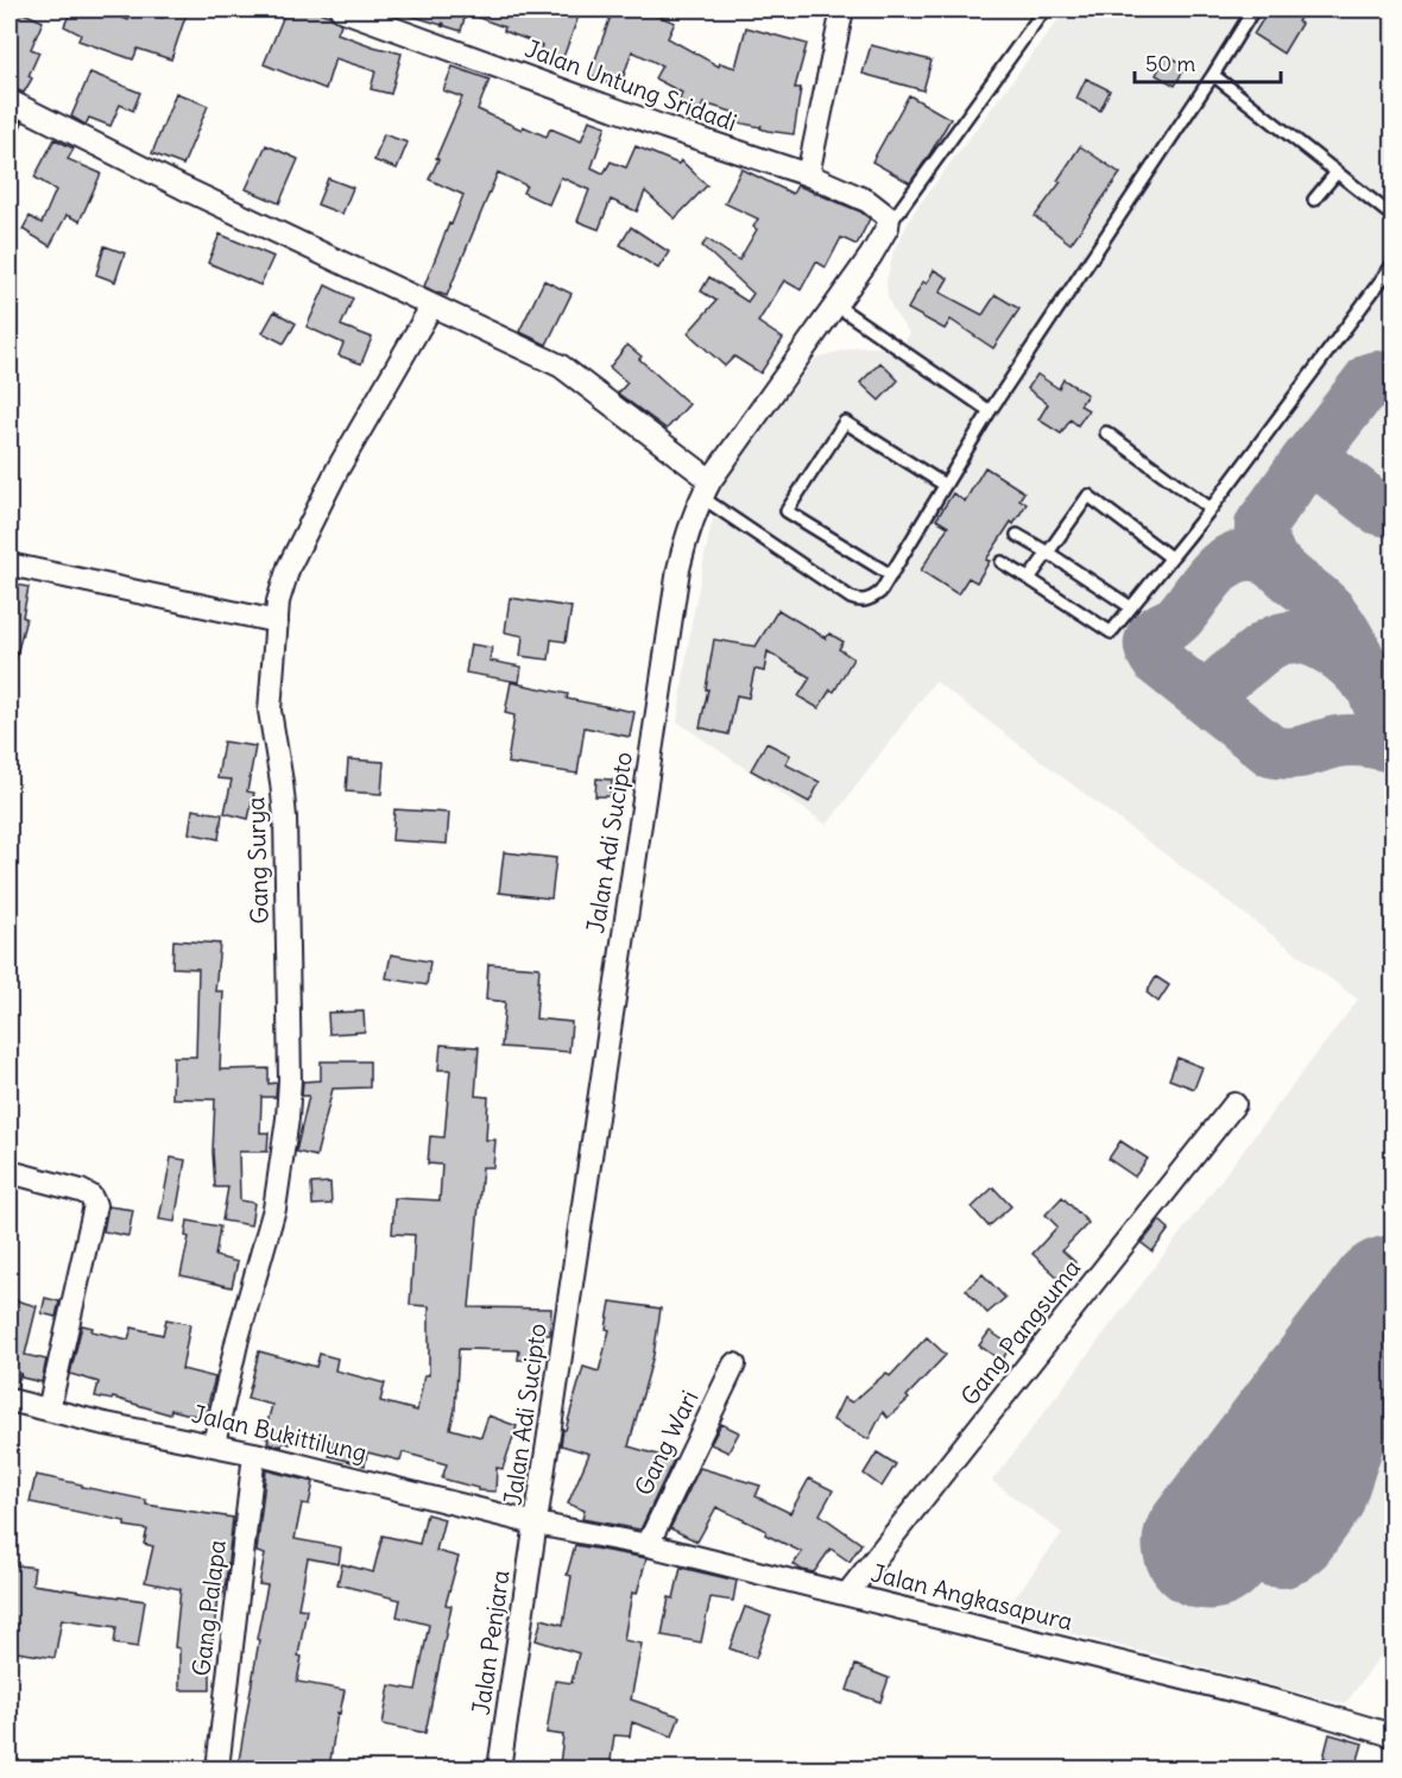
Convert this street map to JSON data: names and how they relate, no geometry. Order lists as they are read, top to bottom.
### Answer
{
  "streets": {
    "street": [
      "Jalan Untung Sridadi",
      "Jalan Adi Sucipto",
      "Gang Surya",
      "Gang Pangsuma",
      "Jalan Bukittilung",
      "Gang Wari",
      "Jalan Angkasapura",
      "Gang Palapa",
      "Jalan Penjara"
    ]
  },
  "crossings": [
    ["Jalan Untung Sridadi", "Jalan Adi Sucipto"],
    ["Jalan Adi Sucipto", "Jalan Bukittilung"],
    ["Jalan Adi Sucipto", "Jalan Angkasapura"],
    ["Jalan Adi Sucipto", "Jalan Penjara"],
    ["Gang Surya", "Jalan Bukittilung"],
    ["Gang Pangsuma", "Jalan Angkasapura"],
    ["Jalan Bukittilung", "Jalan Angkasapura"],
    ["Jalan Bukittilung", "Gang Palapa"],
    ["Jalan Bukittilung", "Jalan Penjara"],
    ["Gang Wari", "Jalan Angkasapura"],
    ["Jalan Angkasapura", "Jalan Penjara"]
  ],
  "scale_bar": "50 m"
}
